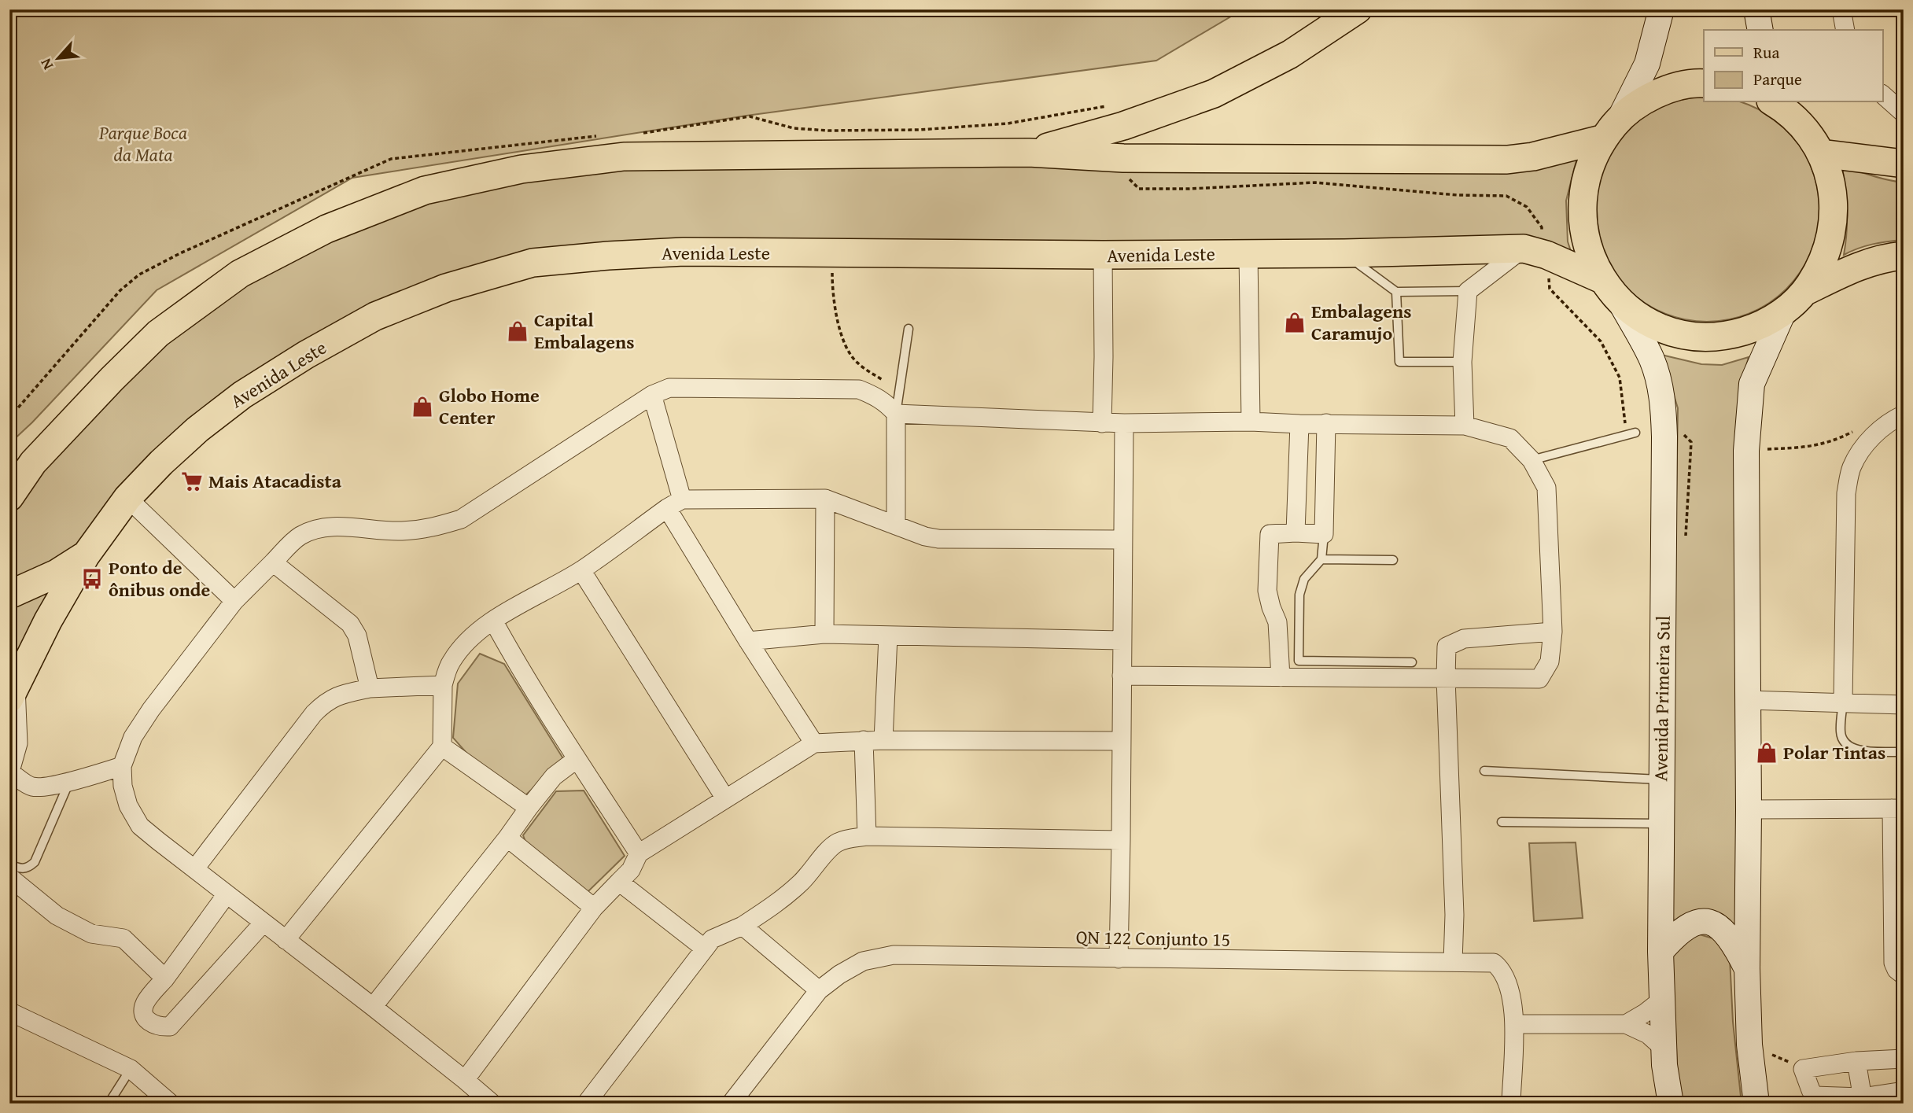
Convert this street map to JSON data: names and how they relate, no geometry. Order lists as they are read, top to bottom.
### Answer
{
  "streets": {
    "main road": ["Avenida Leste", "Avenida Primeira Sul"],
    "street": ["QN 122 Conjunto 15"]
  },
  "parks": ["Parque Boca da Mata"],
  "places": {
    "shop": [
      "Embalagens Caramujo",
      "Capital Embalagens",
      "Globo Home Center",
      "Polar Tintas"
    ],
    "supermarket": ["Mais Atacadista"],
    "bus stop": ["Ponto de ônibus onde"]
  },
  "legend": ["Rua", "Parque"],
  "north": "bottom left"
}
